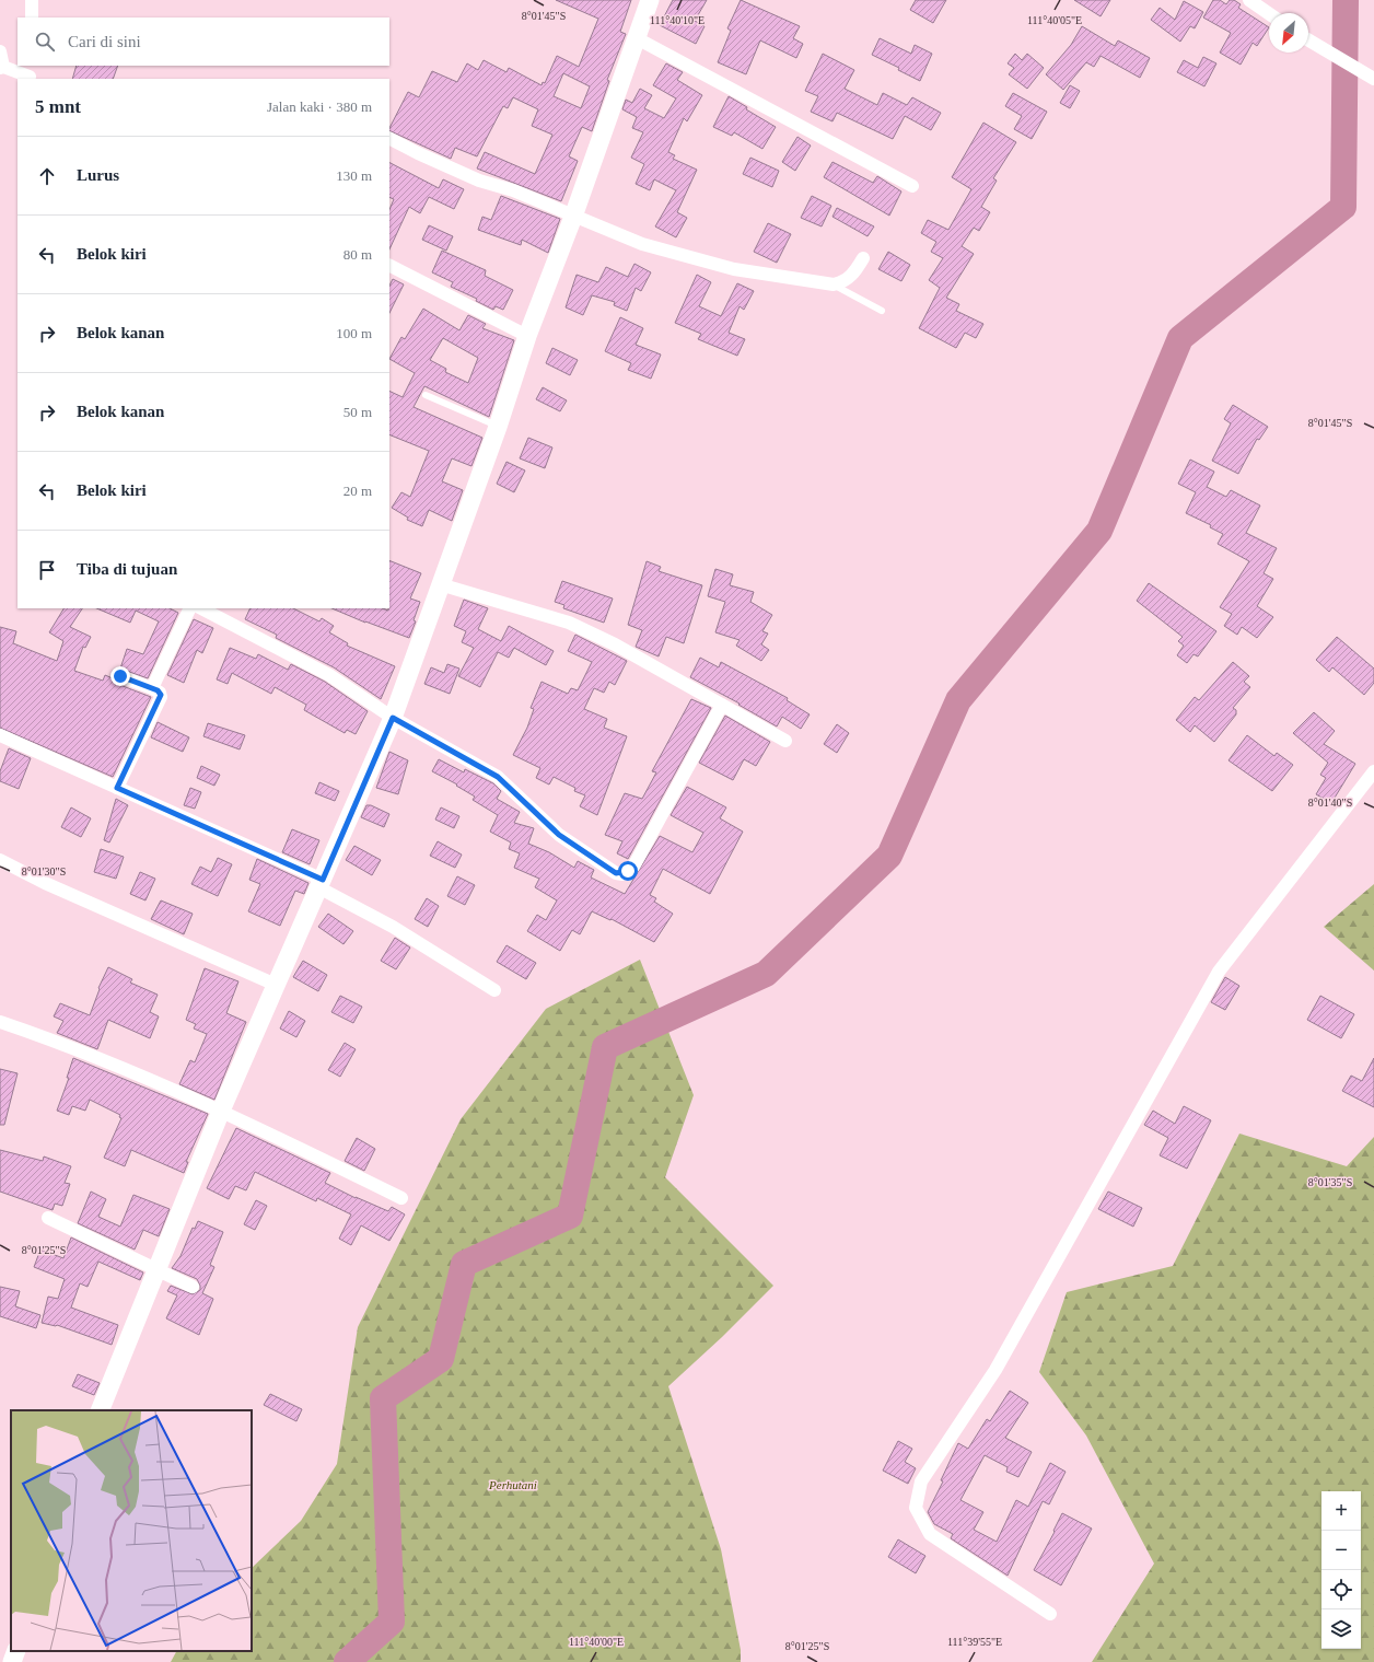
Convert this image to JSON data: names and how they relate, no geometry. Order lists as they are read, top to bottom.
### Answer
{
  "parks": ["Perhutani"],
  "north": "bottom left",
  "page": {
    "search": "Cari di sini",
    "heading": ["5 mnt", "Jalan kaki · 380 m"],
    "list": [
      ["Lurus", "130 m"],
      ["Belok kiri", "80 m"],
      ["Belok kanan", "100 m"],
      ["Belok kanan", "50 m"],
      ["Belok kiri", "20 m"],
      "Tiba di tujuan"
    ],
    "map_buttons": ["+", "−"]
  },
  "coordinates": [
    "8°01'45\"S",
    "111°40'10\"E",
    "111°40'05\"E",
    "8°01'40\"S",
    "8°01'30\"S",
    "8°01'35\"S",
    "8°01'25\"S",
    "111°40'00\"E",
    "111°39'55\"E"
  ]
}
